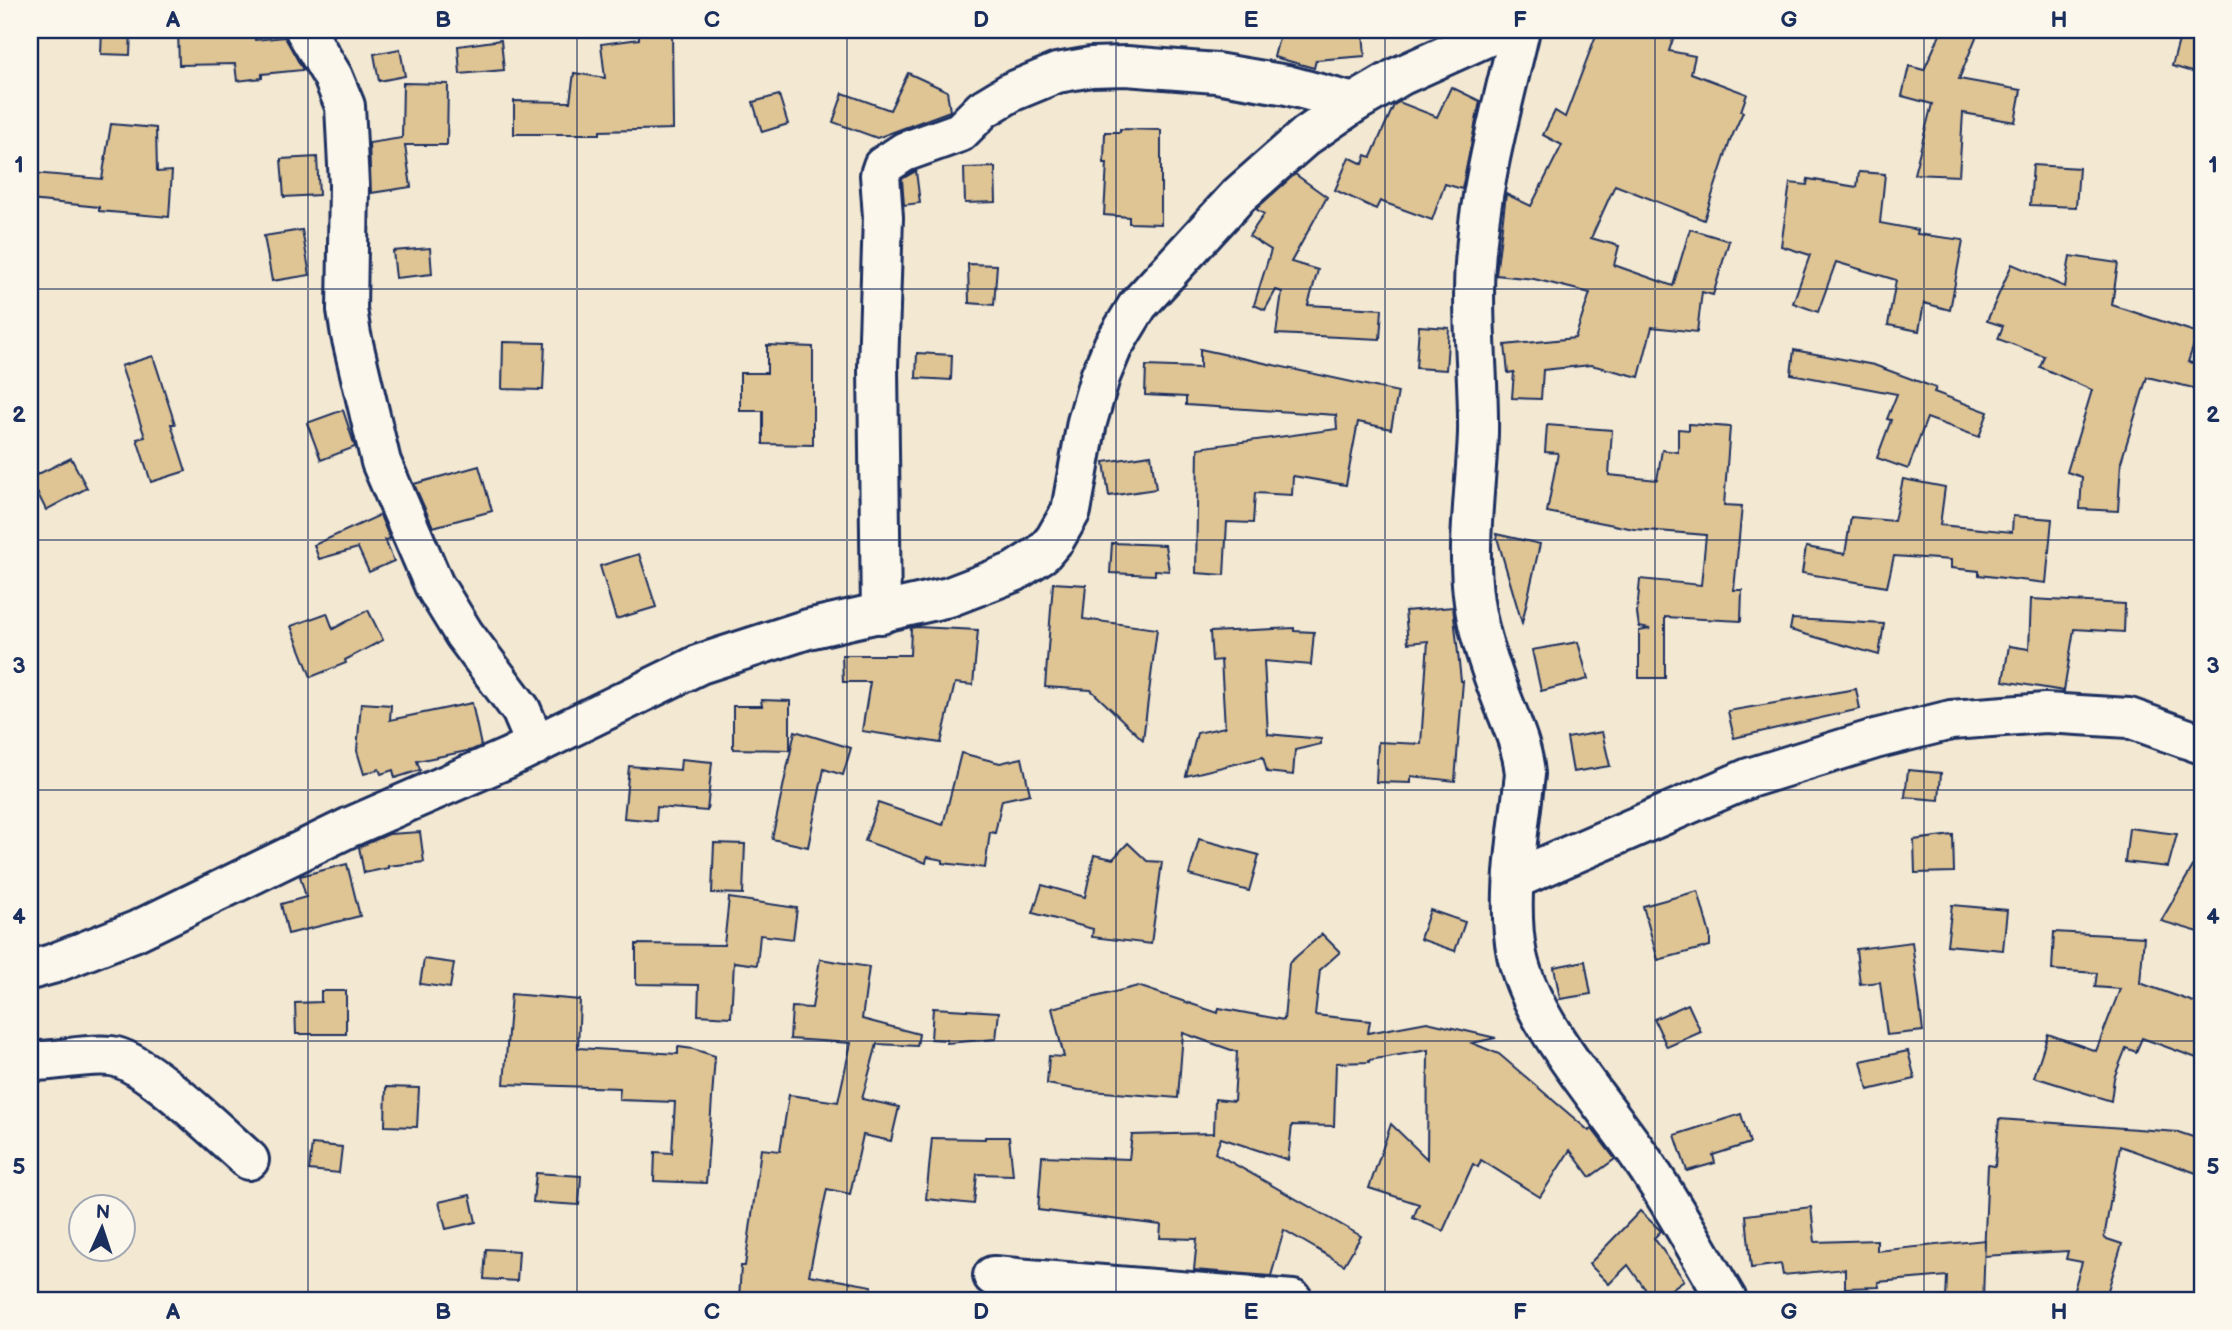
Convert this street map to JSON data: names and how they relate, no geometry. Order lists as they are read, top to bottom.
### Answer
{
  "north": "top",
  "grid": {
    "columns": [
      "A",
      "B",
      "C",
      "D",
      "E",
      "F",
      "G",
      "H"
    ],
    "rows": [
      "1",
      "2",
      "3",
      "4",
      "5"
    ]
  }
}
